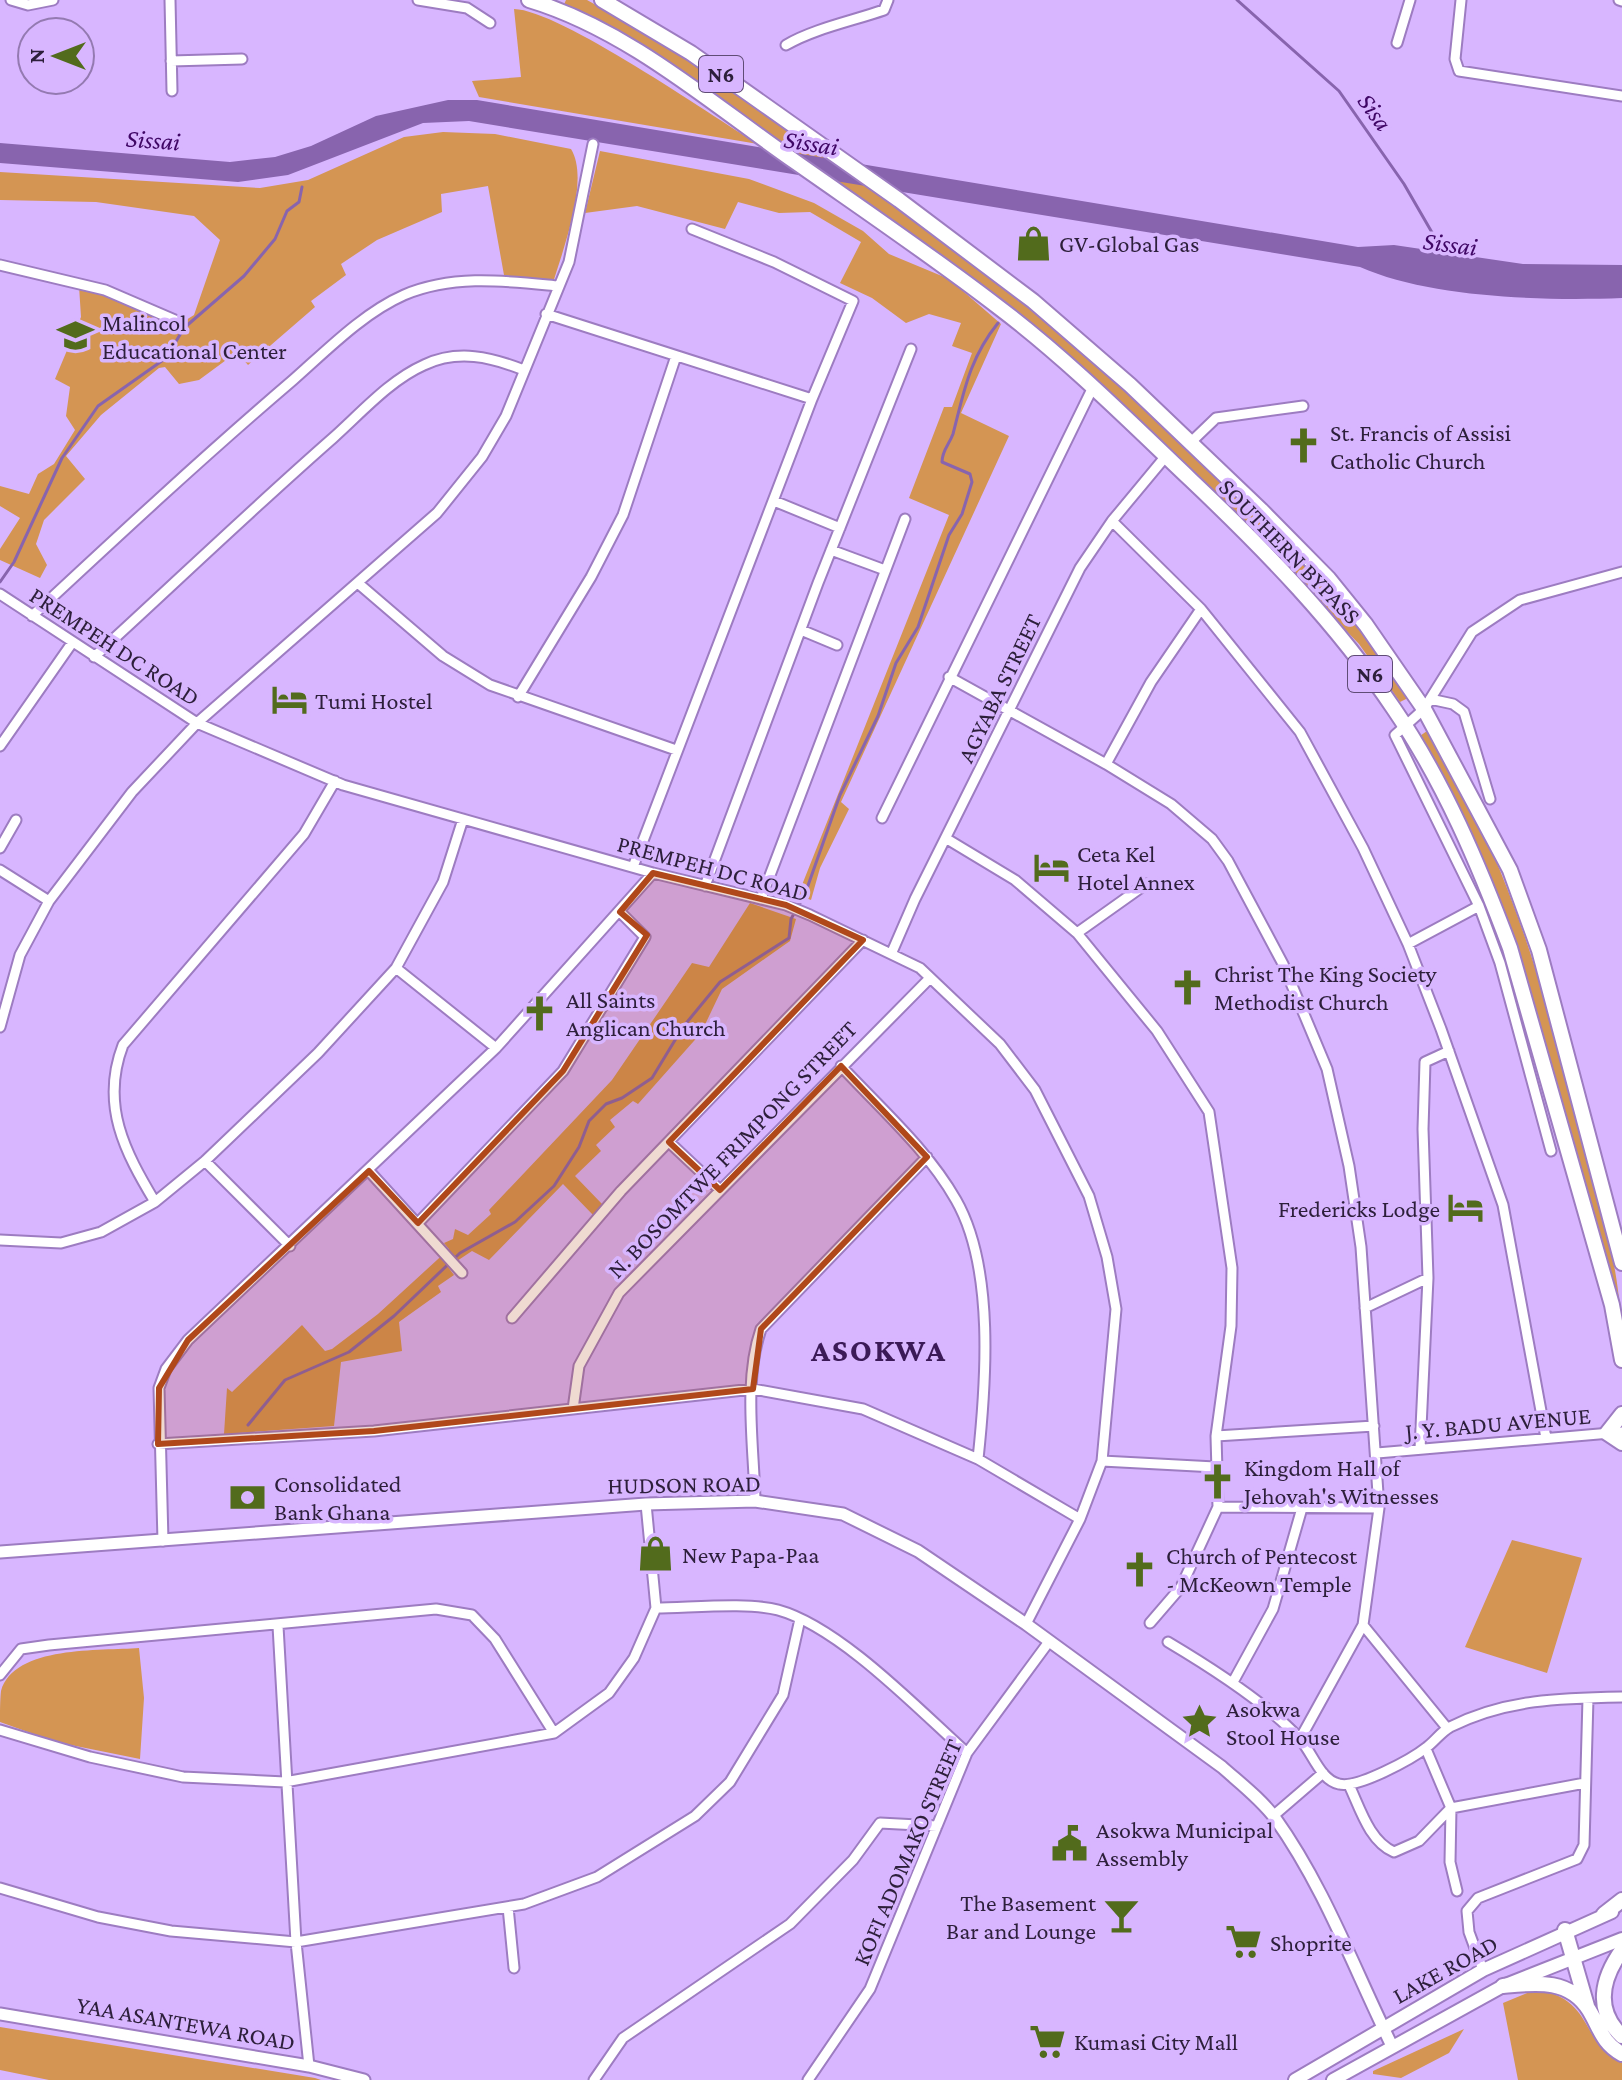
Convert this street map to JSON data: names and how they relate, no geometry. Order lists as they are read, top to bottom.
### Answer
{
  "streets": {
    "highway": ["N6", "SOUTHERN BYPASS"],
    "main road": ["LAKE ROAD"],
    "street": [
      "PREMPEH DC ROAD",
      "AGYABA STREET",
      "N. BOSOMTWE FRIMPONG STREET",
      "J. Y. BADU AVENUE",
      "HUDSON ROAD",
      "KOFI ADOMAKO STREET",
      "YAA ASANTEWA ROAD"
    ]
  },
  "crossings": [
    ["SOUTHERN BYPASS", "AGYABA STREET"],
    ["PREMPEH DC ROAD", "AGYABA STREET"],
    ["PREMPEH DC ROAD", "N. BOSOMTWE FRIMPONG STREET"],
    ["PREMPEH DC ROAD", "HUDSON ROAD"],
    ["HUDSON ROAD", "KOFI ADOMAKO STREET"],
    ["HUDSON ROAD", "LAKE ROAD"]
  ],
  "districts": ["ASOKWA"],
  "water": ["Sisa", "Sissai"],
  "places": {
    "shop": ["GV-Global Gas", "New Papa-Paa"],
    "school or university": ["Malincol Educational Center"],
    "church": [
      "St. Francis of Assisi Catholic Church",
      "Christ The King Society Methodist Church",
      "All Saints Anglican Church",
      "Kingdom Hall of Jehovah's Witnesses",
      "Church of Pentecost - McKeown Temple"
    ],
    "hotel": ["Tumi Hostel", "Ceta Kel Hotel Annex", "Fredericks Lodge"],
    "bank": ["Consolidated Bank Ghana"],
    "place": ["Asokwa Stool House"],
    "public building": ["Asokwa Municipal Assembly"],
    "bar": ["The Basement Bar and Lounge"],
    "supermarket": ["Shoprite", "Kumasi City Mall"]
  },
  "north": "left"
}
